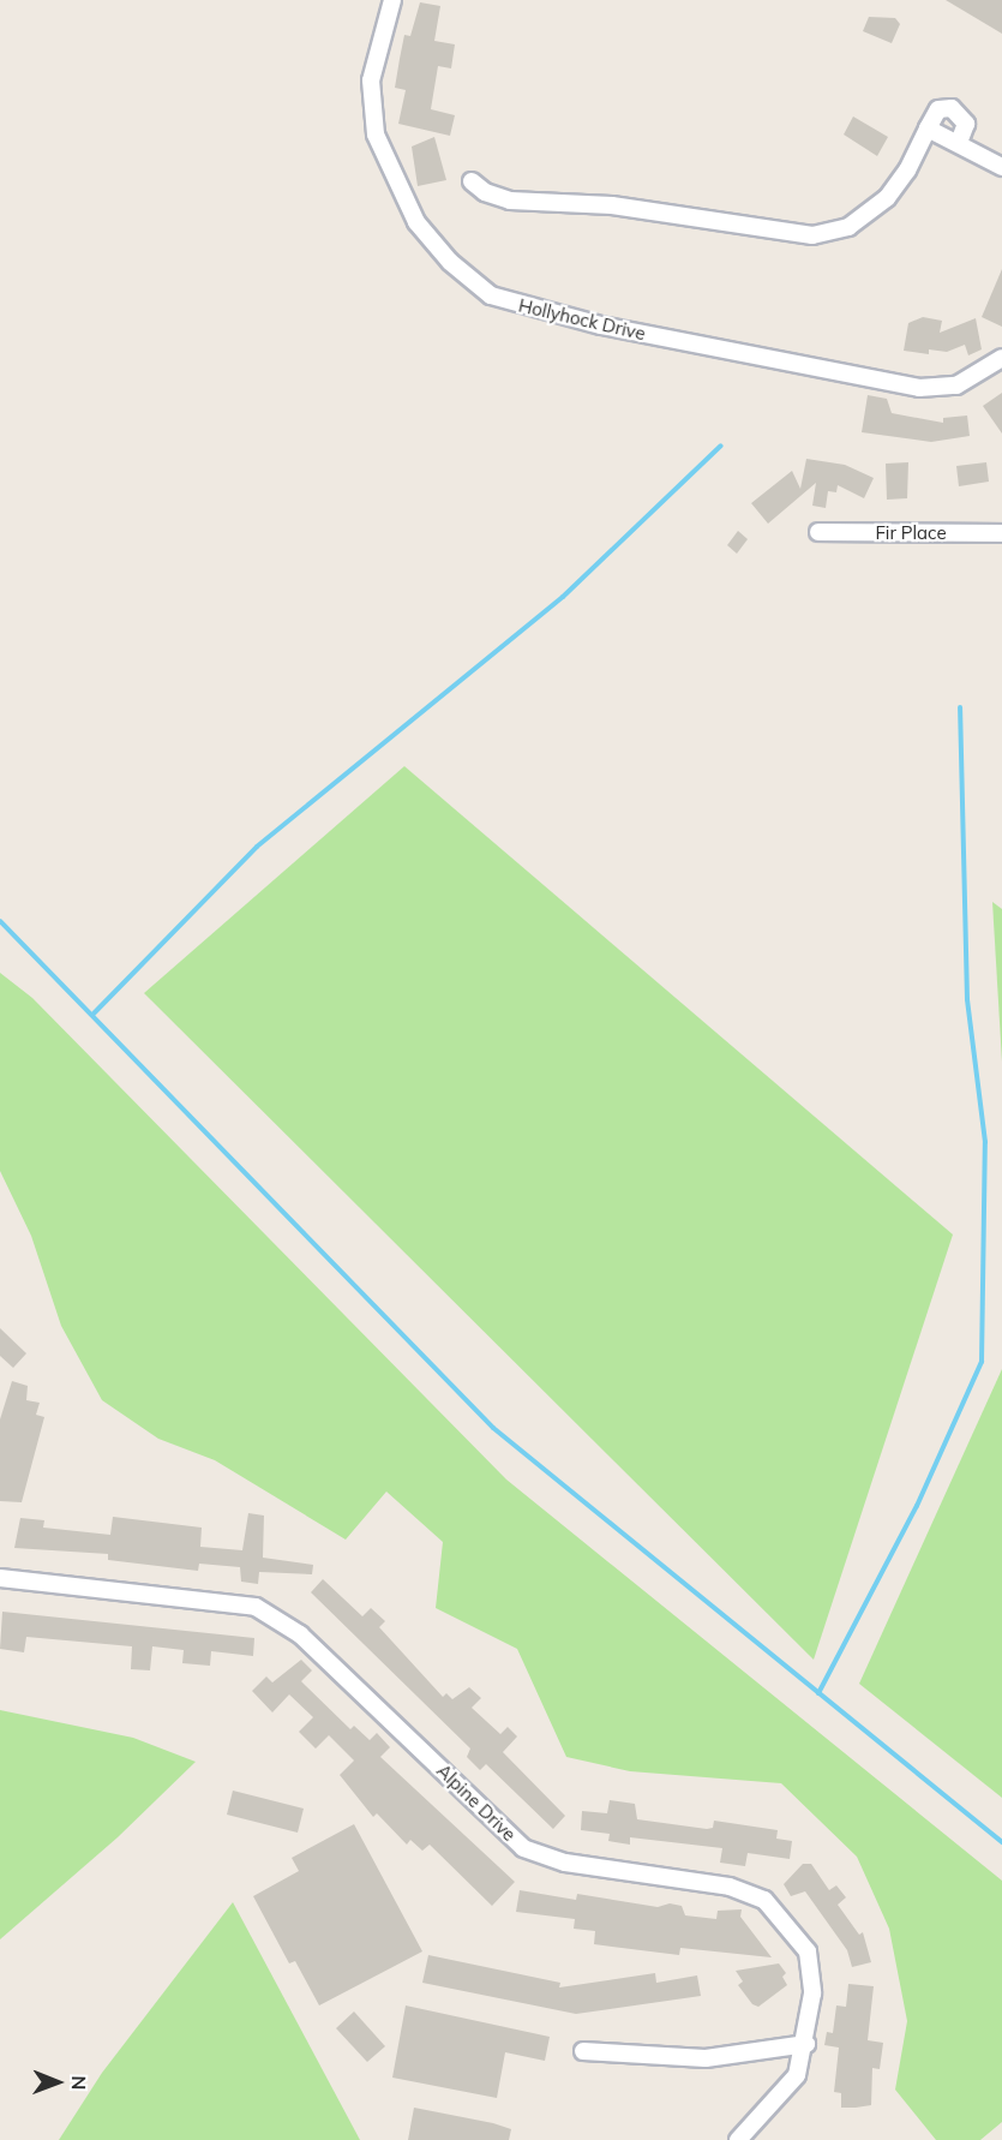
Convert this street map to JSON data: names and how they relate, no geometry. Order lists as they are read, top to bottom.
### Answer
{
  "streets": {
    "street": ["Hollyhock Drive", "Fir Place", "Alpine Drive"]
  },
  "north": "right"
}
